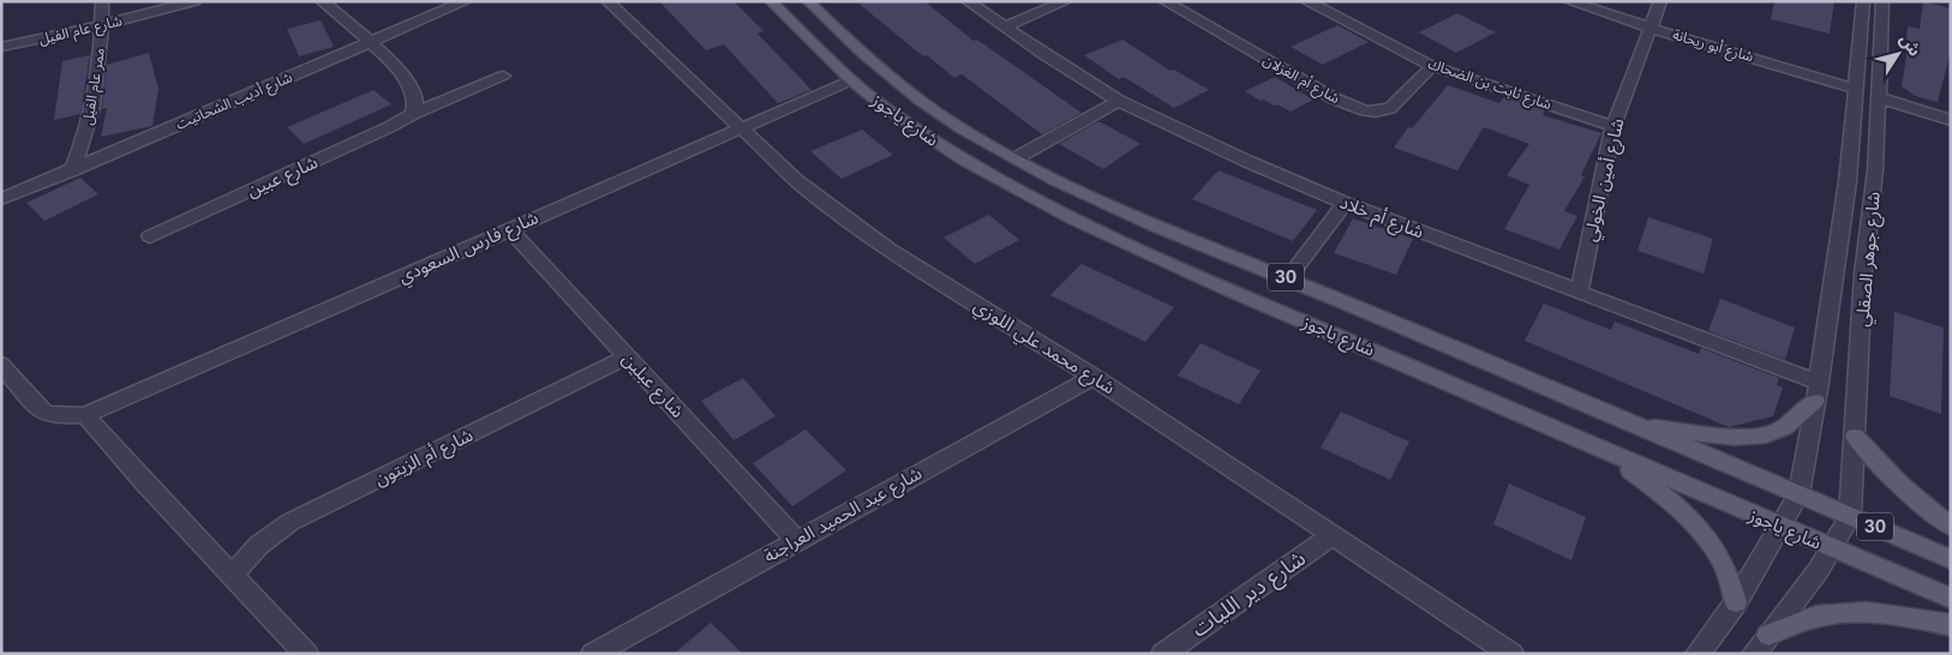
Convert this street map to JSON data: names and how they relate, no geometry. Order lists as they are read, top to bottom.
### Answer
{
  "streets": {
    "main road": ["شارع ياجوز", "30"],
    "street": [
      "شارع عام الفيل",
      "شارع أبو ريحانة",
      "شارع أم الغزلان",
      "شارع ثابت بن الضحاك",
      "ممر عام الفيل",
      "شارع أديب الشحاتيت",
      "شارع عبين",
      "شارع أمين الخولي",
      "شارع أم خلاد",
      "شارع فارس السعودي",
      "شارع جوهر الصقلي",
      "شارع محمد علي اللوزي",
      "شارع عبلين",
      "شارع أم الزيتون",
      "شارع عبد الحميد العراجنة",
      "شارع دير الليات"
    ]
  },
  "crossings": [
    ["شارع عام الفيل", "ممر عام الفيل"],
    ["شارع أبو ريحانة", "شارع أمين الخولي"],
    ["شارع أبو ريحانة", "شارع جوهر الصقلي"],
    ["شارع أم الغزلان", "شارع ثابت بن الضحاك"],
    ["شارع ثابت بن الضحاك", "شارع أمين الخولي"],
    ["ممر عام الفيل", "شارع أديب الشحاتيت"],
    ["شارع ياجوز", "شارع فارس السعودي"],
    ["شارع ياجوز", "شارع جوهر الصقلي"],
    ["شارع أمين الخولي", "شارع أم خلاد"],
    ["شارع أم خلاد", "شارع جوهر الصقلي"],
    ["شارع فارس السعودي", "شارع محمد علي اللوزي"],
    ["شارع فارس السعودي", "شارع عبلين"],
    ["شارع محمد علي اللوزي", "شارع عبد الحميد العراجنة"],
    ["شارع محمد علي اللوزي", "شارع دير الليات"],
    ["شارع عبلين", "شارع أم الزيتون"],
    ["شارع عبلين", "شارع عبد الحميد العراجنة"]
  ],
  "north": "top right"
}
